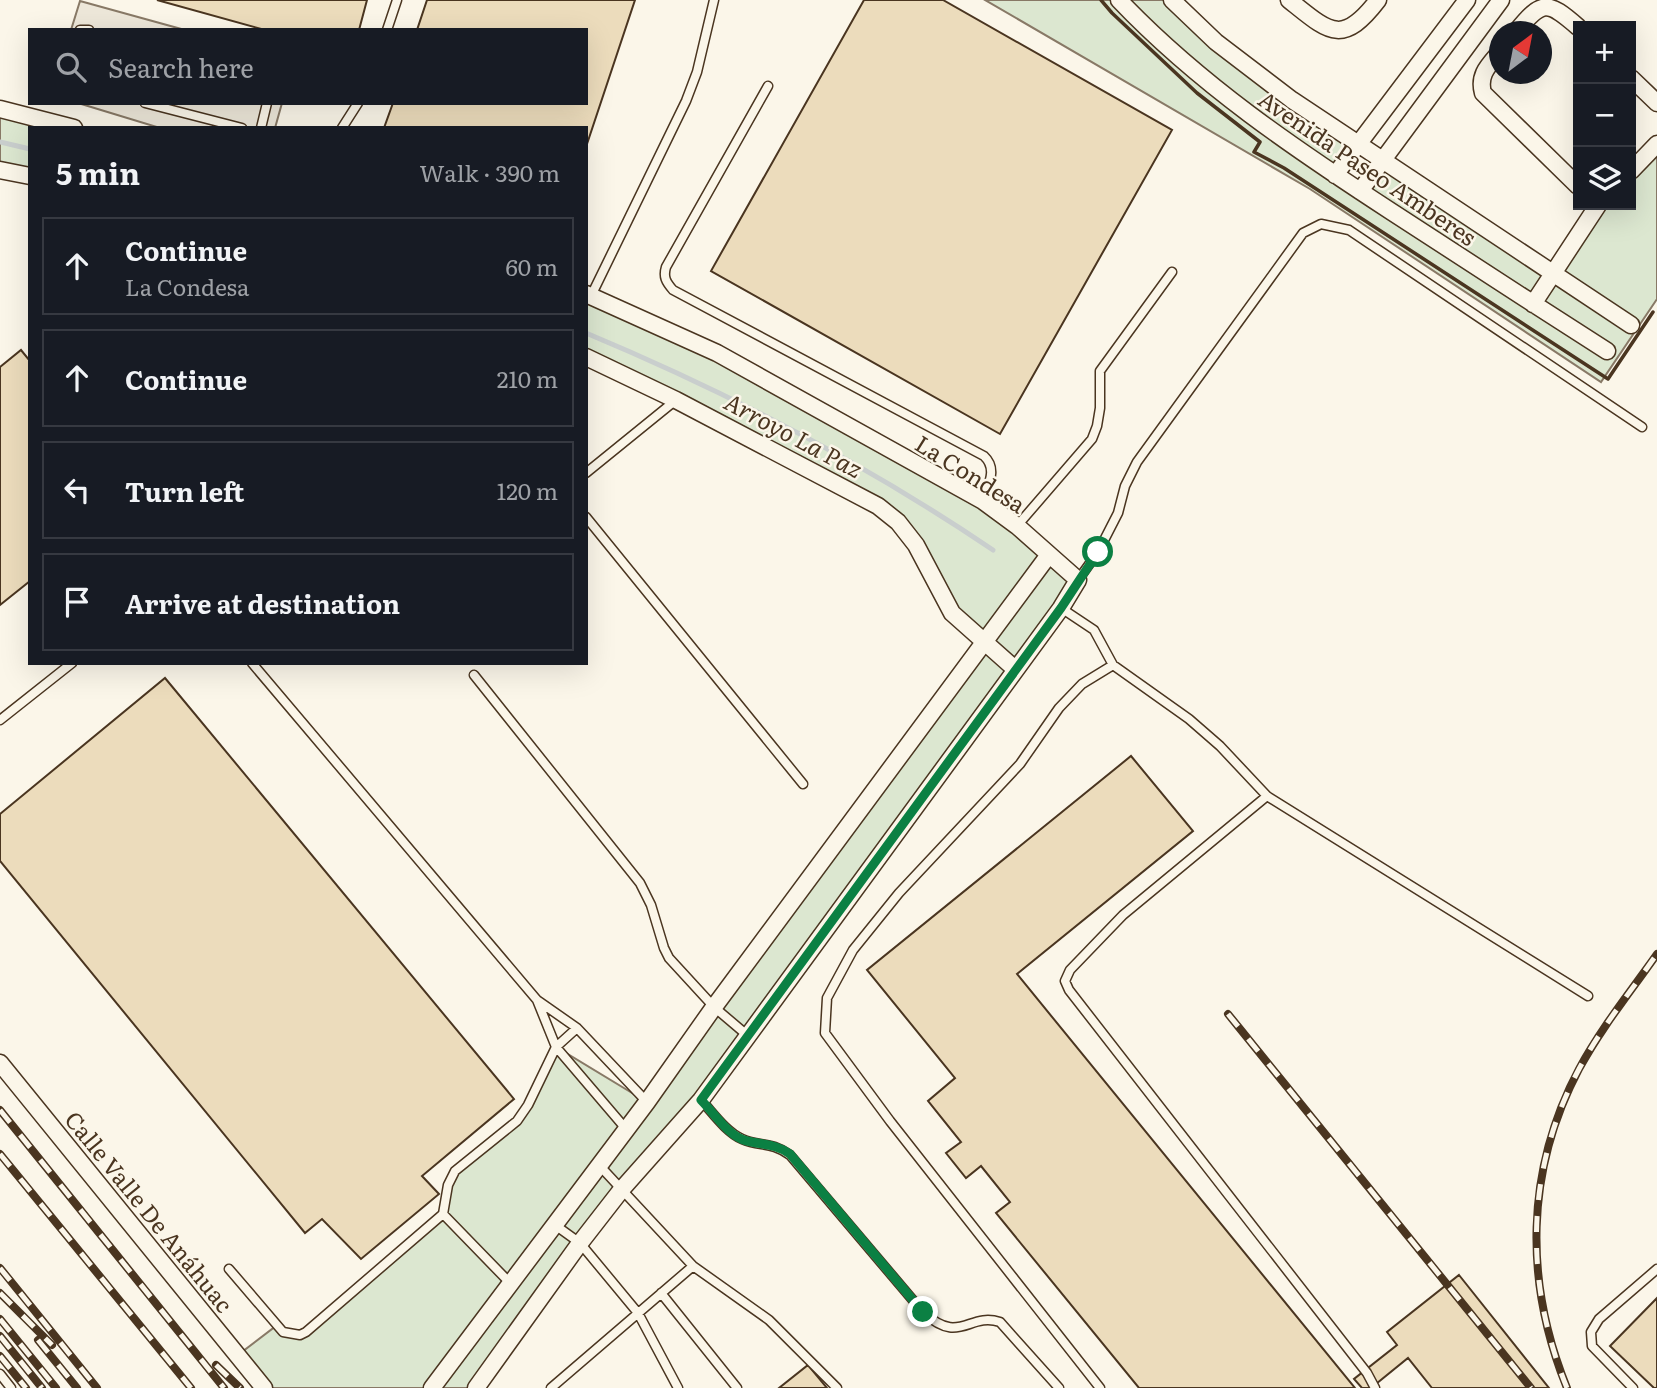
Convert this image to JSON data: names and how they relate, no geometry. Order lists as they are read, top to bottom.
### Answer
{
  "streets": {
    "street": ["Avenida Paseo Amberes", "La Condesa", "Calle Valle De Anáhuac"]
  },
  "water": ["Arroyo La Paz"],
  "north": "top right",
  "page": {
    "map_buttons": ["+", "−"],
    "search": "Search here",
    "heading": ["5 min", "Walk · 390 m"],
    "list": [
      ["Continue", "La Condesa", "60 m"],
      ["Continue", "210 m"],
      ["Turn left", "120 m"],
      "Arrive at destination"
    ]
  }
}
